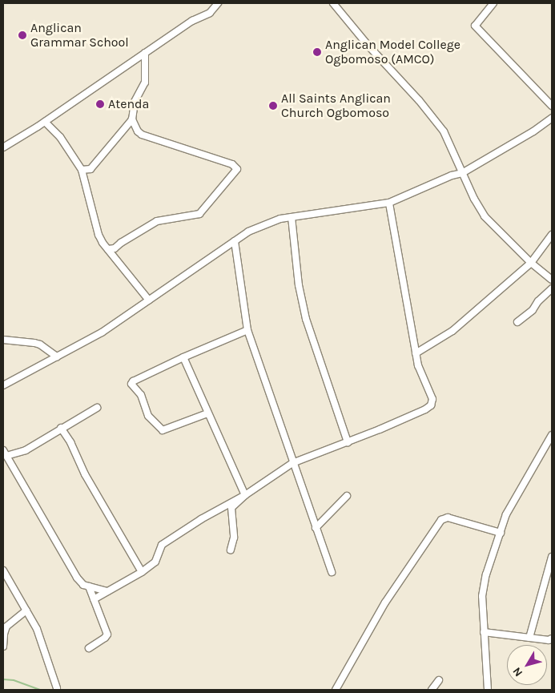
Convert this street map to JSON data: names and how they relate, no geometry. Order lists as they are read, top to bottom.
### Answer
{
  "places": [
    "Anglican Grammar School",
    "Anglican Model College Ogbomoso (AMCO)",
    "Atenda",
    "All Saints Anglican Church Ogbomoso"
  ],
  "north": "bottom left"
}
